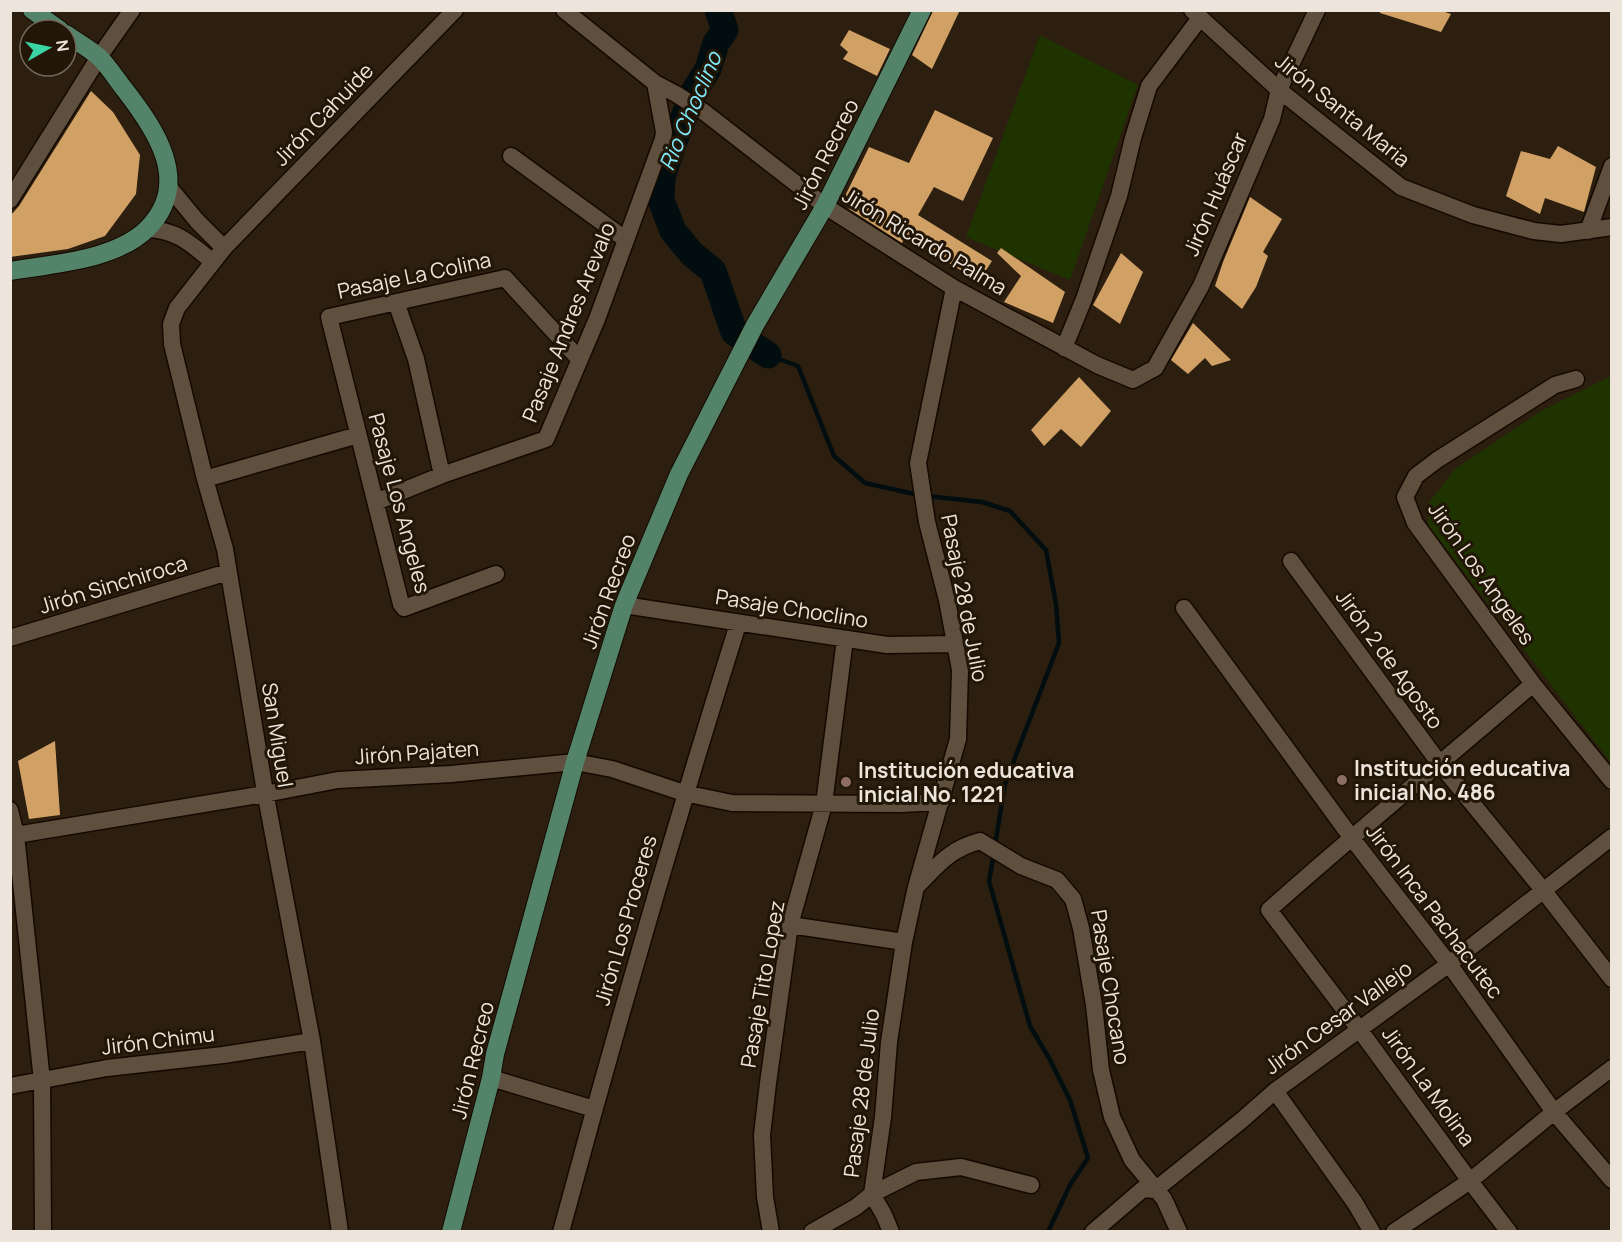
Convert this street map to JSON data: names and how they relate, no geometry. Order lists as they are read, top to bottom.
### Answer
{
  "streets": {
    "main road": ["Jirón Recreo"],
    "street": [
      "Jirón Santa Maria",
      "Jirón Cahuide",
      "Jirón Huáscar",
      "Jirón Ricardo Palma",
      "Pasaje La Colina",
      "Pasaje Andres Arevalo",
      "Pasaje Los Angeles",
      "Jirón Los Angeles",
      "Jirón Sinchiroca",
      "Pasaje 28 de Julio",
      "Pasaje Choclino",
      "Jirón 2 de Agosto",
      "San Miguel",
      "Jirón Pajaten",
      "Jirón Inca Pachacutec",
      "Jirón Los Proceres",
      "Pasaje Tito Lopez",
      "Pasaje Chocano",
      "Jirón Cesar Vallejo",
      "Jirón Chimu",
      "Jirón La Molina"
    ]
  },
  "crossings": [
    ["Jirón Santa Maria", "Jirón Huáscar"],
    ["Jirón Cahuide", "San Miguel"],
    ["Jirón Recreo", "Jirón Ricardo Palma"],
    ["Jirón Recreo", "Pasaje Choclino"],
    ["Jirón Recreo", "Jirón Pajaten"],
    ["Jirón Huáscar", "Jirón Ricardo Palma"],
    ["Jirón Ricardo Palma", "Pasaje Andres Arevalo"],
    ["Jirón Ricardo Palma", "Pasaje 28 de Julio"],
    ["Pasaje La Colina", "Pasaje Andres Arevalo"],
    ["Pasaje La Colina", "Pasaje Los Angeles"],
    ["Pasaje Andres Arevalo", "Pasaje Los Angeles"],
    ["Jirón Sinchiroca", "San Miguel"],
    ["Pasaje 28 de Julio", "Pasaje Choclino"],
    ["Pasaje 28 de Julio", "Jirón Pajaten"],
    ["Pasaje 28 de Julio", "Pasaje Chocano"],
    ["Pasaje Choclino", "Jirón Los Proceres"],
    ["Pasaje Choclino", "Pasaje Tito Lopez"],
    ["Jirón 2 de Agosto", "Jirón Cesar Vallejo"],
    ["San Miguel", "Jirón Pajaten"],
    ["San Miguel", "Jirón Chimu"],
    ["Jirón Pajaten", "Jirón Los Proceres"],
    ["Jirón Pajaten", "Pasaje Tito Lopez"],
    ["Jirón Inca Pachacutec", "Jirón Cesar Vallejo"],
    ["Jirón Inca Pachacutec", "Jirón La Molina"],
    ["Pasaje Chocano", "Jirón Cesar Vallejo"],
    ["Jirón Cesar Vallejo", "Jirón La Molina"]
  ],
  "water": ["Rio Choclino"],
  "places": ["Institución educativa inicial No. 486", "Institución educativa inicial No. 1221"],
  "north": "right"
}
